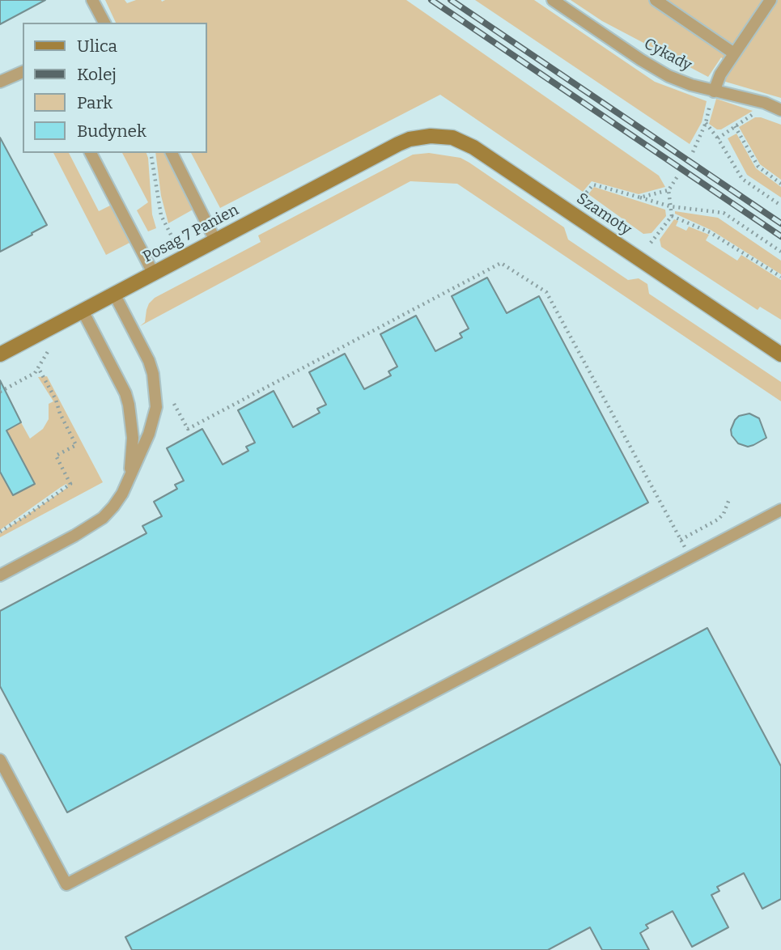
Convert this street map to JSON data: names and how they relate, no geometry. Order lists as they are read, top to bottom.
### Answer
{
  "streets": {
    "street": ["Szamoty", "Posag 7 Panien"],
    "lane": ["Cykady"]
  },
  "crossings": [
    ["Szamoty", "Posag 7 Panien"]
  ],
  "legend": [
    "Ulica",
    "Kolej",
    "Park",
    "Budynek"
  ]
}
